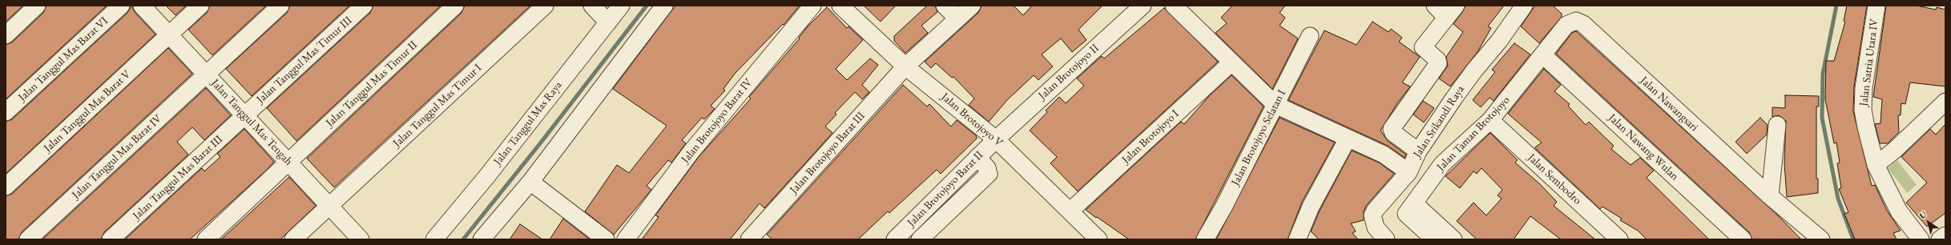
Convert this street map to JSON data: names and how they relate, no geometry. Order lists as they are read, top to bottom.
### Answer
{
  "streets": {
    "street": [
      "Jalan Tanggul Mas Barat VI",
      "Jalan Tanggul Mas Timur III",
      "Jalan Satria Utara IV",
      "Jalan Brotojoyo II",
      "Jalan Tanggul Mas Timur II",
      "Jalan Nawangsari",
      "Jalan Tanggul Mas Timur I",
      "Jalan Tanggul Mas Barat V",
      "Jalan Brotojoyo V",
      "Jalan Brotojoyo Barat IV",
      "Jalan Srikandi Raya",
      "Jalan Tanggul Mas Tengah",
      "Jalan Tanggul Mas Raya",
      "Jalan Taman Brotojoyo",
      "Jalan Brotojoyo I",
      "Jalan Brotojoyo Selatan I",
      "Jalan Nawang Wulan",
      "Jalan Brotojoyo Barat III",
      "Jalan Tanggul Mas Barat IV",
      "Jalan Tanggul Mas Barat III",
      "Jalan Sembodro",
      "Jalan Brotojoyo Barat II"
    ]
  },
  "crossings": [
    ["Jalan Tanggul Mas Timur III", "Jalan Tanggul Mas Tengah"],
    ["Jalan Tanggul Mas Timur III", "Jalan Tanggul Mas Barat III"],
    ["Jalan Brotojoyo II", "Jalan Brotojoyo V"],
    ["Jalan Brotojoyo II", "Jalan Brotojoyo Barat II"],
    ["Jalan Tanggul Mas Timur II", "Jalan Tanggul Mas Tengah"],
    ["Jalan Nawangsari", "Jalan Taman Brotojoyo"],
    ["Jalan Tanggul Mas Timur I", "Jalan Tanggul Mas Tengah"],
    ["Jalan Tanggul Mas Barat V", "Jalan Tanggul Mas Tengah"],
    ["Jalan Brotojoyo V", "Jalan Brotojoyo I"],
    ["Jalan Brotojoyo V", "Jalan Brotojoyo Barat III"],
    ["Jalan Brotojoyo V", "Jalan Brotojoyo Barat II"],
    ["Jalan Tanggul Mas Tengah", "Jalan Tanggul Mas Barat IV"],
    ["Jalan Tanggul Mas Tengah", "Jalan Tanggul Mas Barat III"],
    ["Jalan Taman Brotojoyo", "Jalan Nawang Wulan"],
    ["Jalan Taman Brotojoyo", "Jalan Sembodro"]
  ],
  "north": "top left"
}
